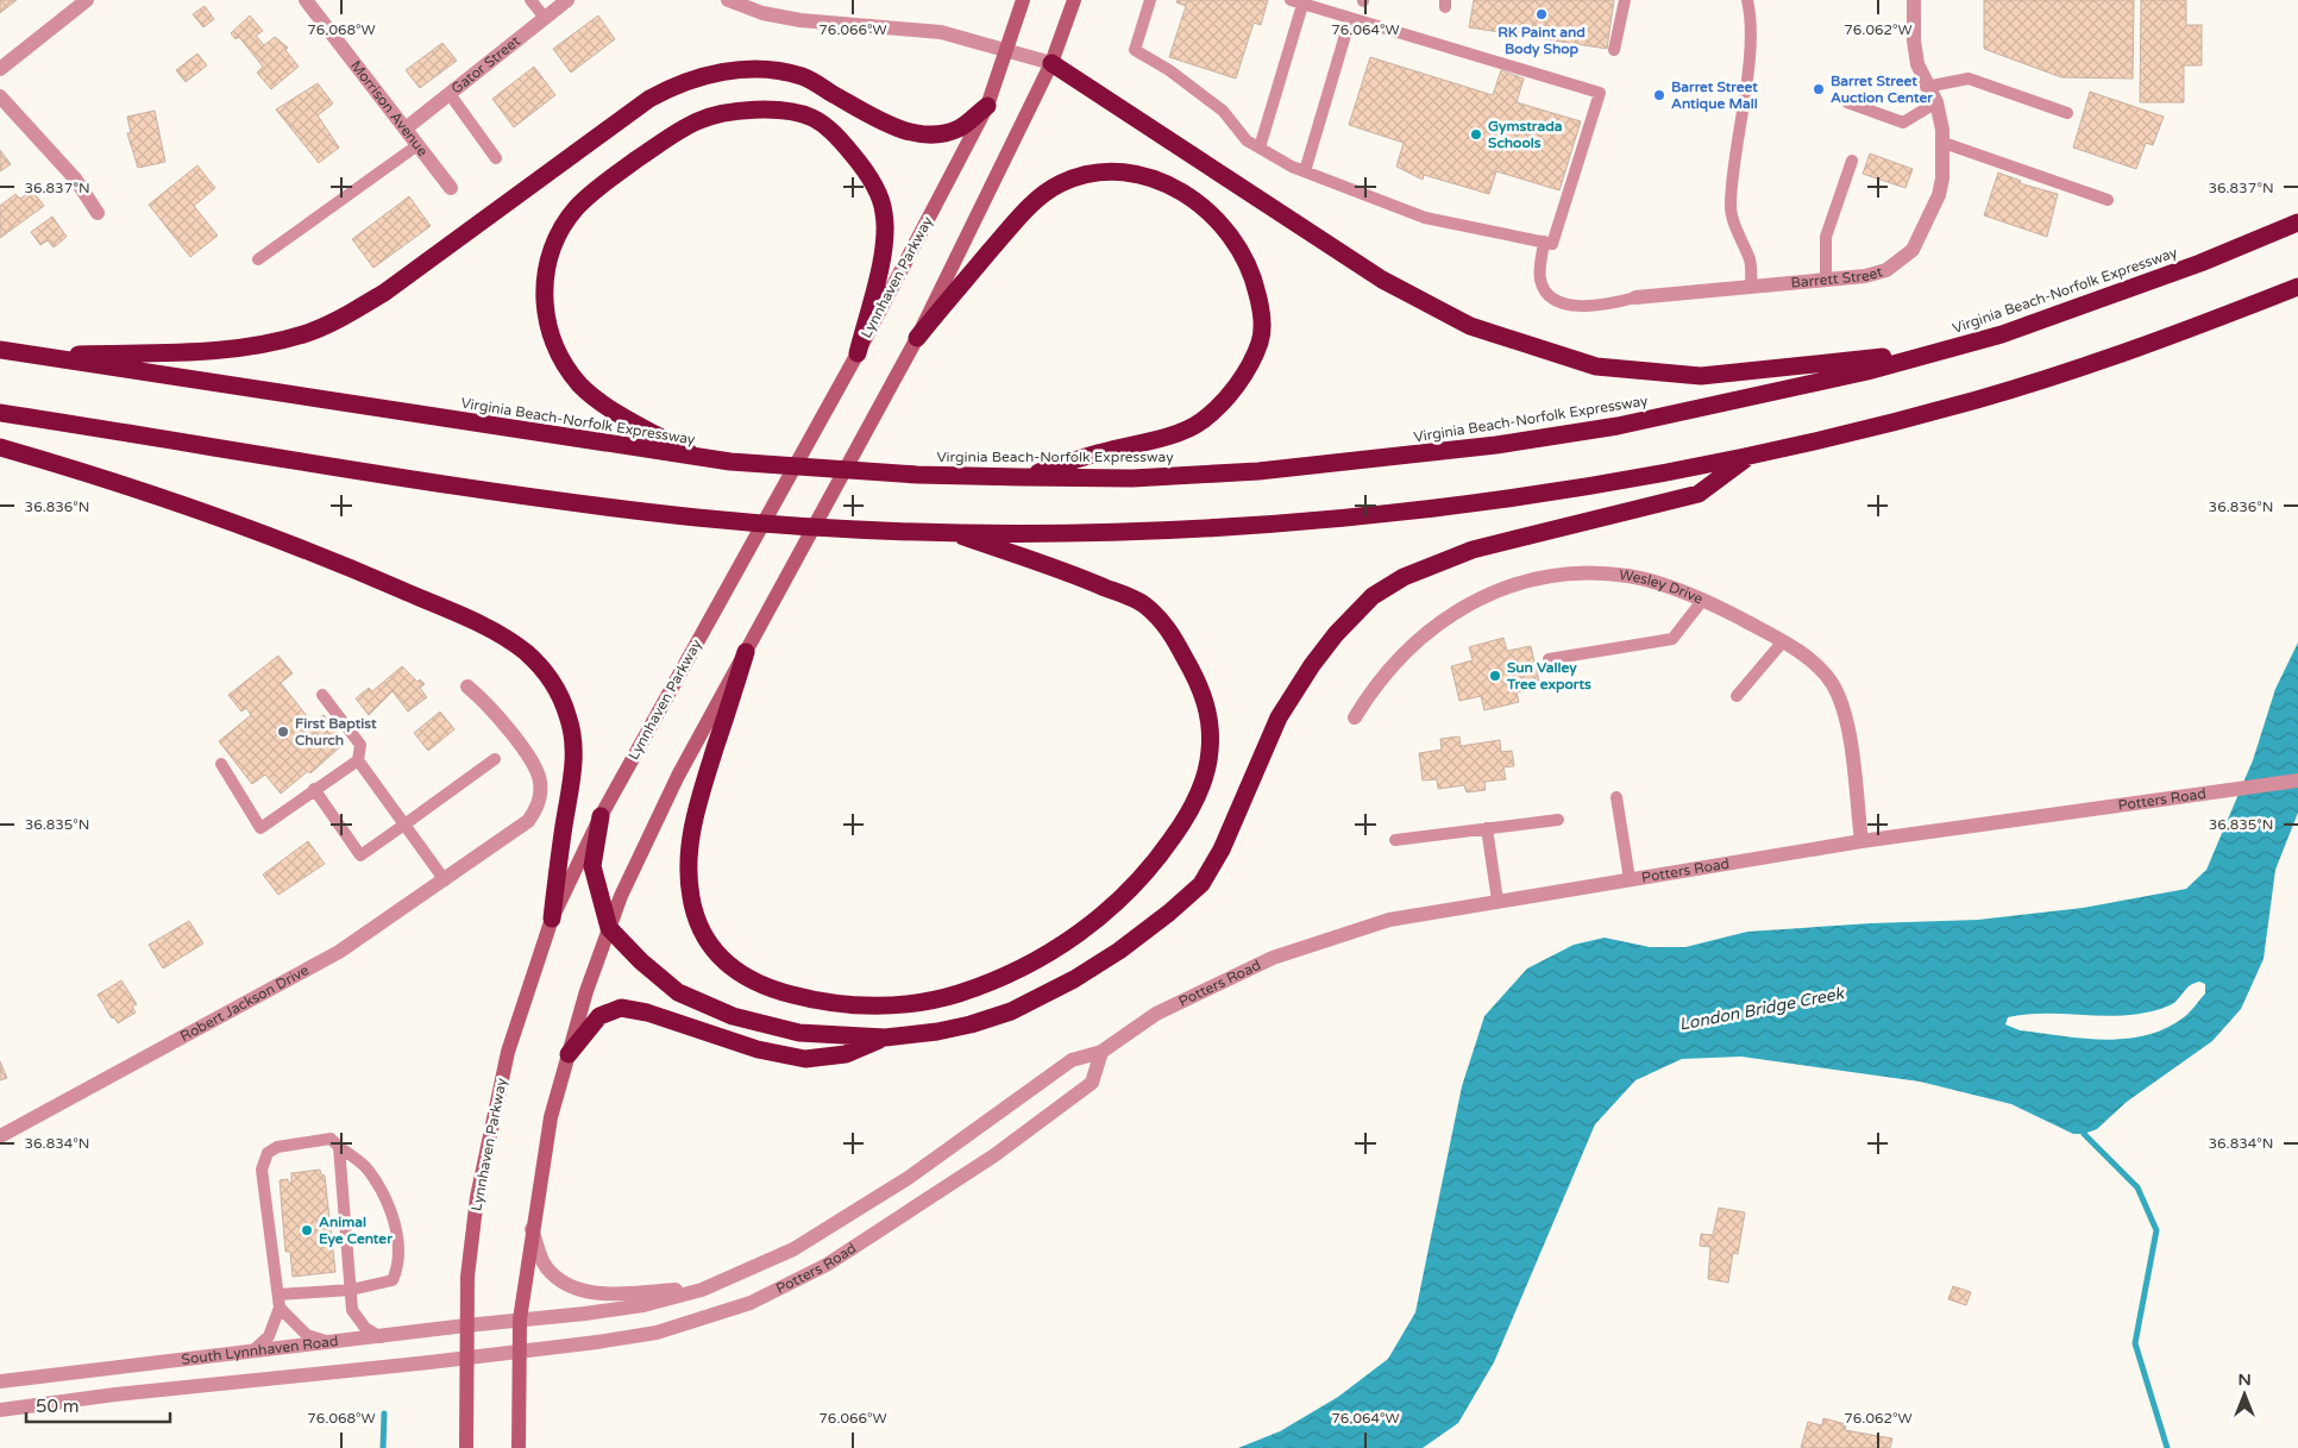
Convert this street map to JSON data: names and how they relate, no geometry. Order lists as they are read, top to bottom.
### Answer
{
  "streets": {
    "highway": ["Virginia Beach-Norfolk Expressway"],
    "main road": ["Lynnhaven Parkway"],
    "street": [
      "Gator Street",
      "Morrison Avenue",
      "Barrett Street",
      "Wesley Drive",
      "Potters Road",
      "Robert Jackson Drive",
      "South Lynnhaven Road"
    ]
  },
  "crossings": [
    ["Gator Street", "Morrison Avenue"],
    ["Lynnhaven Parkway", "Potters Road"],
    ["Lynnhaven Parkway", "South Lynnhaven Road"],
    ["Wesley Drive", "Potters Road"],
    ["Potters Road", "South Lynnhaven Road"]
  ],
  "water": ["London Bridge Creek"],
  "places": [
    "RK Paint and Body Shop",
    "Barret Street Auction Center",
    "Barret Street Antique Mall",
    "Gymstrada Schools",
    "Sun Valley Tree exports",
    "First Baptist Church",
    "Animal Eye Center"
  ],
  "scale_bar": "50 m",
  "north": "top",
  "coordinates": [
    "76.068°W",
    "76.066°W",
    "76.064°W",
    "76.062°W",
    "36.837°N",
    "36.836°N",
    "36.835°N",
    "36.834°N"
  ]
}
